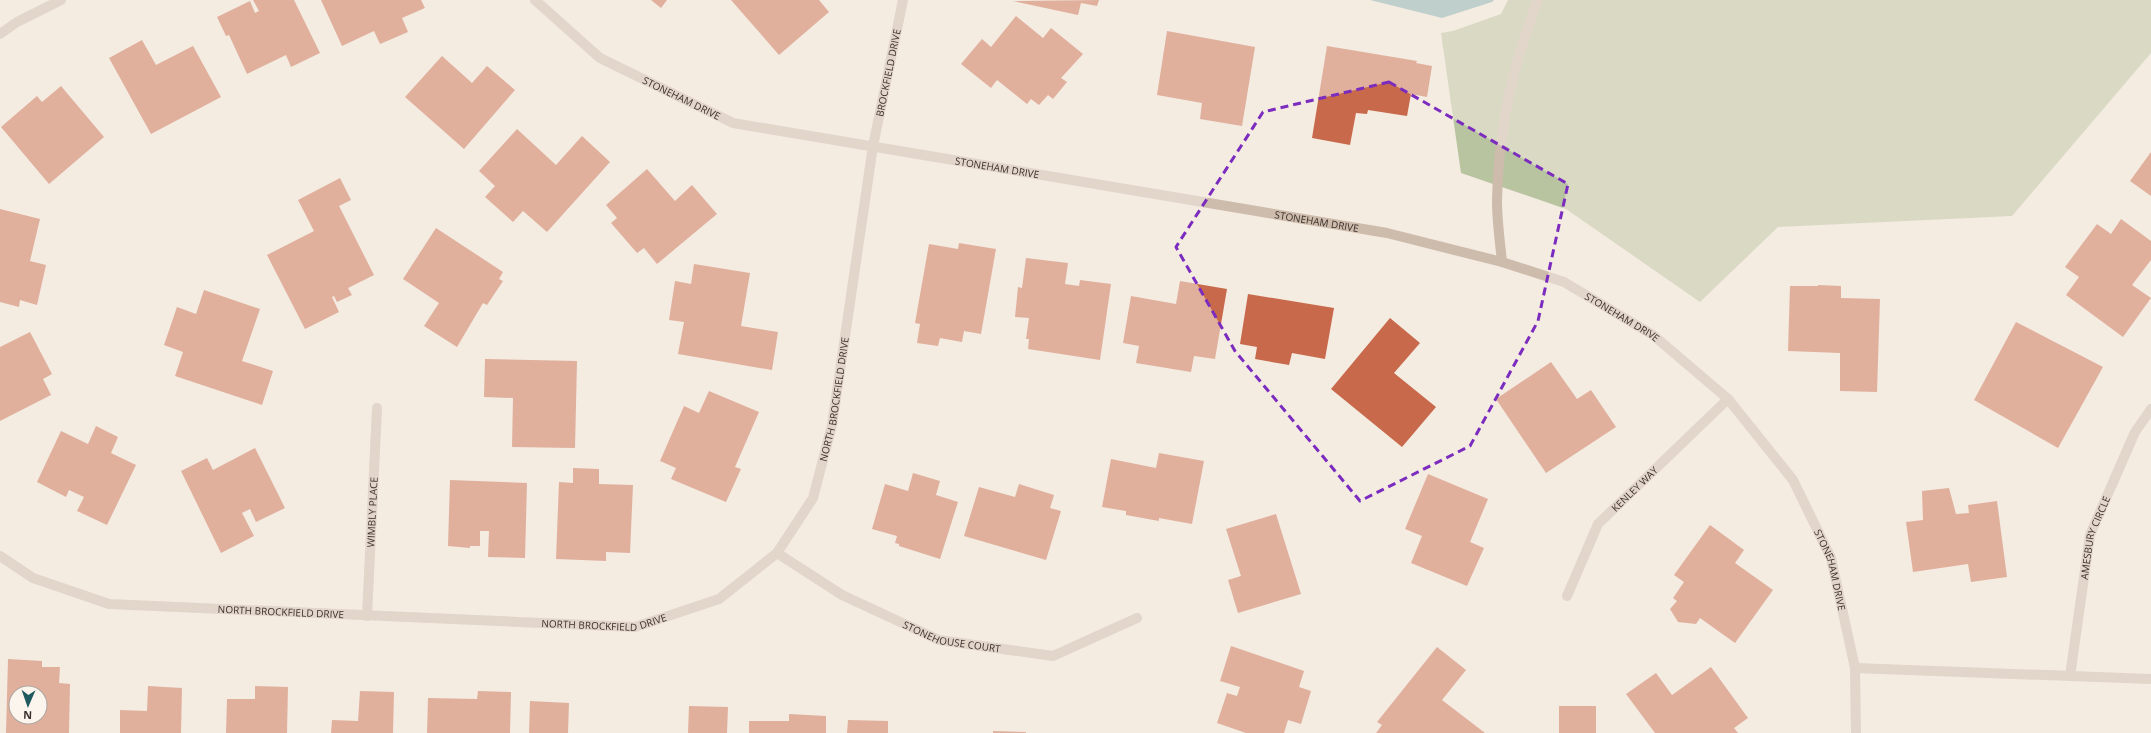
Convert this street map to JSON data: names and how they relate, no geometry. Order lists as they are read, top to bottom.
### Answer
{
  "streets": {
    "street": [
      "BROCKFIELD DRIVE",
      "STONEHAM DRIVE",
      "NORTH BROCKFIELD DRIVE",
      "KENLEY WAY",
      "WIMBLY PLACE",
      "AMESBURY CIRCLE",
      "STONEHOUSE COURT"
    ]
  },
  "crossings": [
    ["BROCKFIELD DRIVE", "STONEHAM DRIVE"],
    ["BROCKFIELD DRIVE", "NORTH BROCKFIELD DRIVE"],
    ["STONEHAM DRIVE", "NORTH BROCKFIELD DRIVE"],
    ["STONEHAM DRIVE", "KENLEY WAY"],
    ["NORTH BROCKFIELD DRIVE", "WIMBLY PLACE"],
    ["NORTH BROCKFIELD DRIVE", "STONEHOUSE COURT"]
  ],
  "north": "bottom"
}
